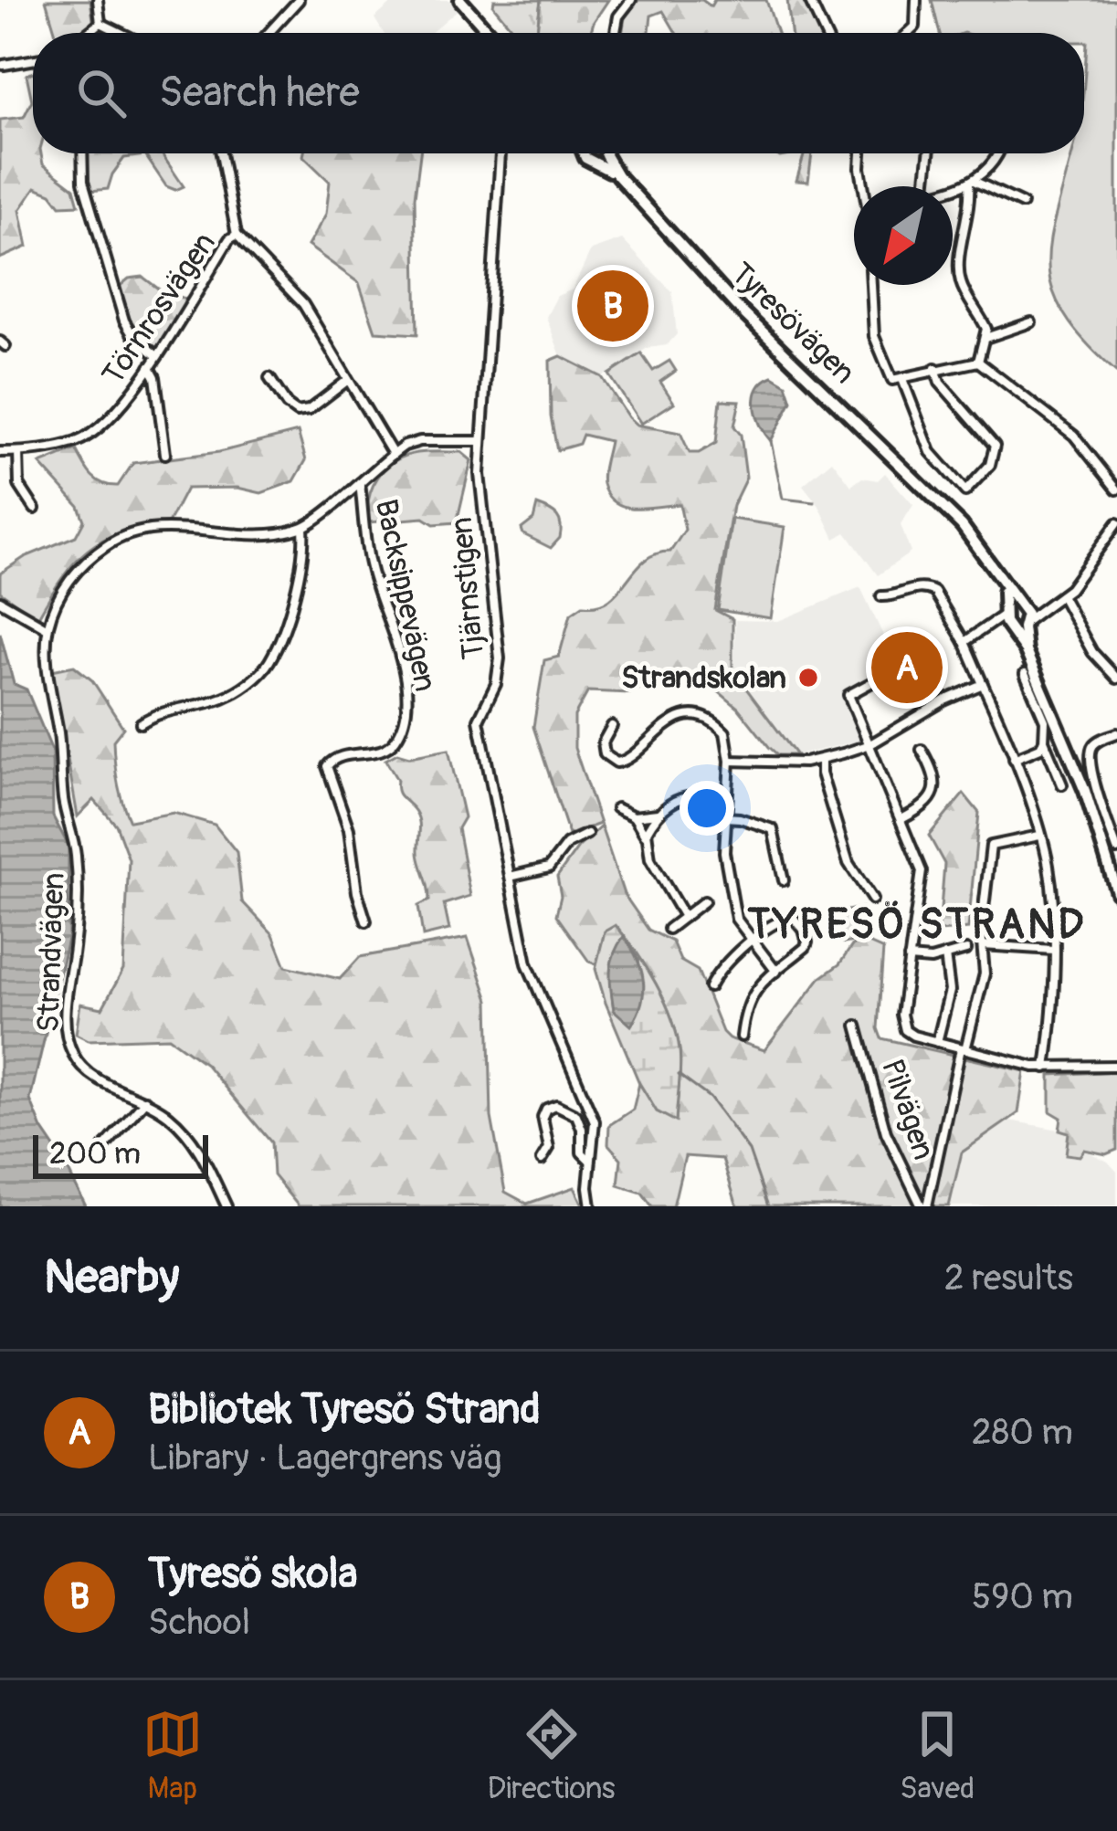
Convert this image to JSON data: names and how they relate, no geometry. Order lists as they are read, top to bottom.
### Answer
{
  "streets": {
    "main road": ["Tyresövägen"],
    "street": [
      "Törnrosvägen",
      "Tjärnstigen",
      "Backsippevägen",
      "Strandvägen",
      "Pilvägen"
    ]
  },
  "districts": ["TYRESÖ STRAND"],
  "places": ["Strandskolan"],
  "scale_bar": "200 m",
  "north": "bottom left",
  "page": {
    "search": "Search here",
    "pins": ["B", "A"],
    "scale": "200 m",
    "heading": ["Nearby", "2 results"],
    "list": [
      {
        "mark": "A",
        "name": "Bibliotek Tyresö Strand",
        "note": "Library · Lagergrens väg",
        "value": "280 m"
      },
      {
        "mark": "B",
        "name": "Tyresö skola",
        "note": "School",
        "value": "590 m"
      }
    ],
    "nav": ["Map", "Directions", "Saved"]
  }
}
